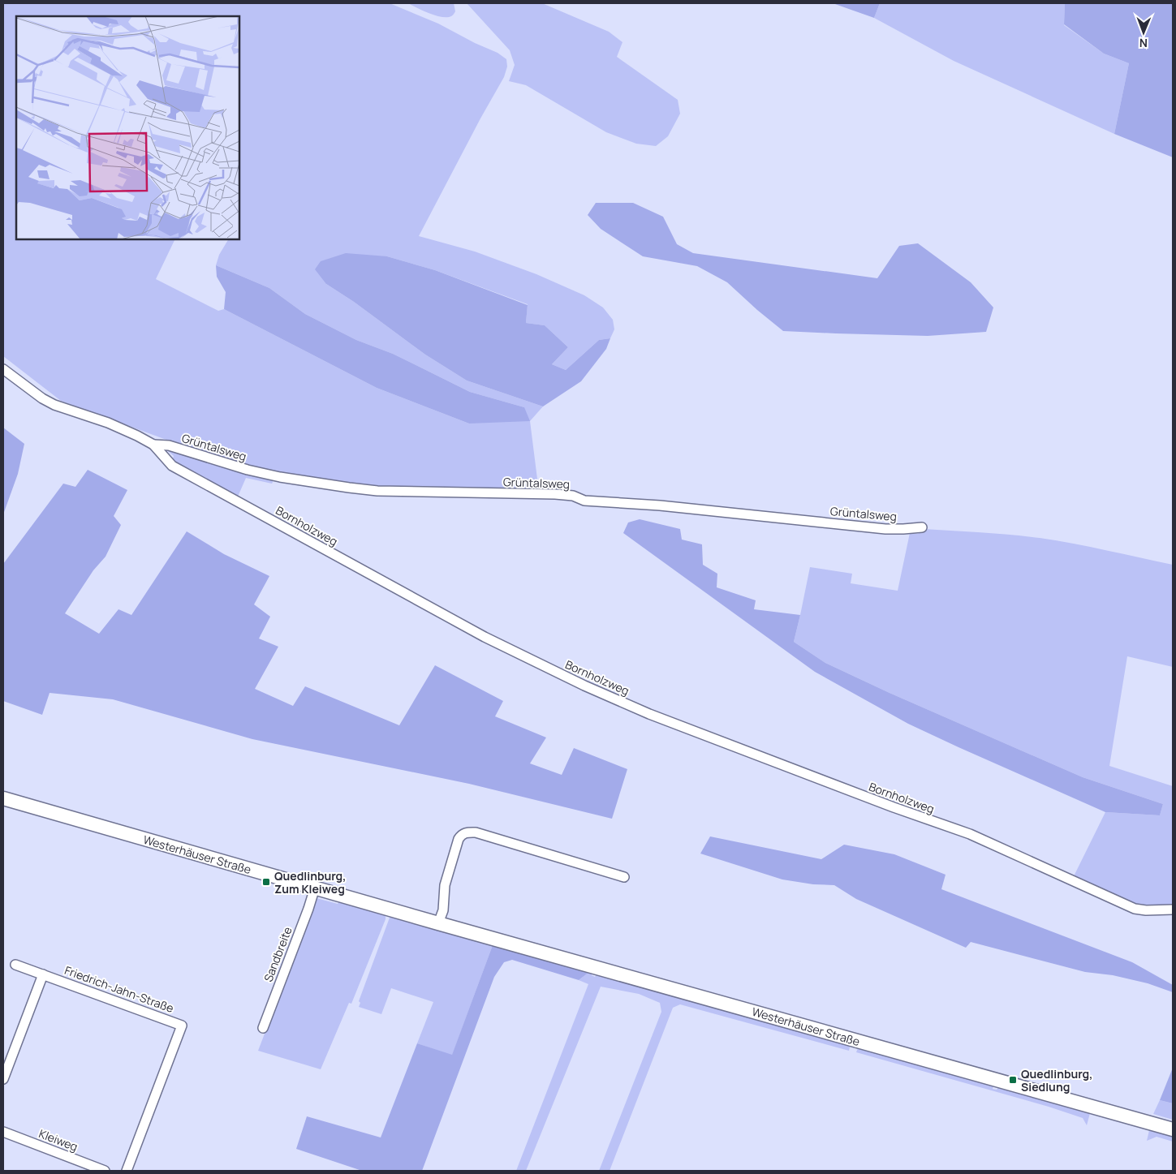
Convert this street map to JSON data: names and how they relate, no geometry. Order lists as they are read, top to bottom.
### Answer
{
  "streets": {
    "main road": ["Westerhäuser Straße"],
    "street": [
      "Grüntalsweg",
      "Bornholzweg",
      "Sandbreite",
      "Friedrich-Jahn-Straße",
      "Kleiweg"
    ]
  },
  "crossings": [
    ["Grüntalsweg", "Bornholzweg"],
    ["Westerhäuser Straße", "Sandbreite"]
  ],
  "places": {
    "transit": ["Quedlinburg, Zum Kleiweg", "Quedlinburg, Siedlung"]
  },
  "north": "bottom"
}
